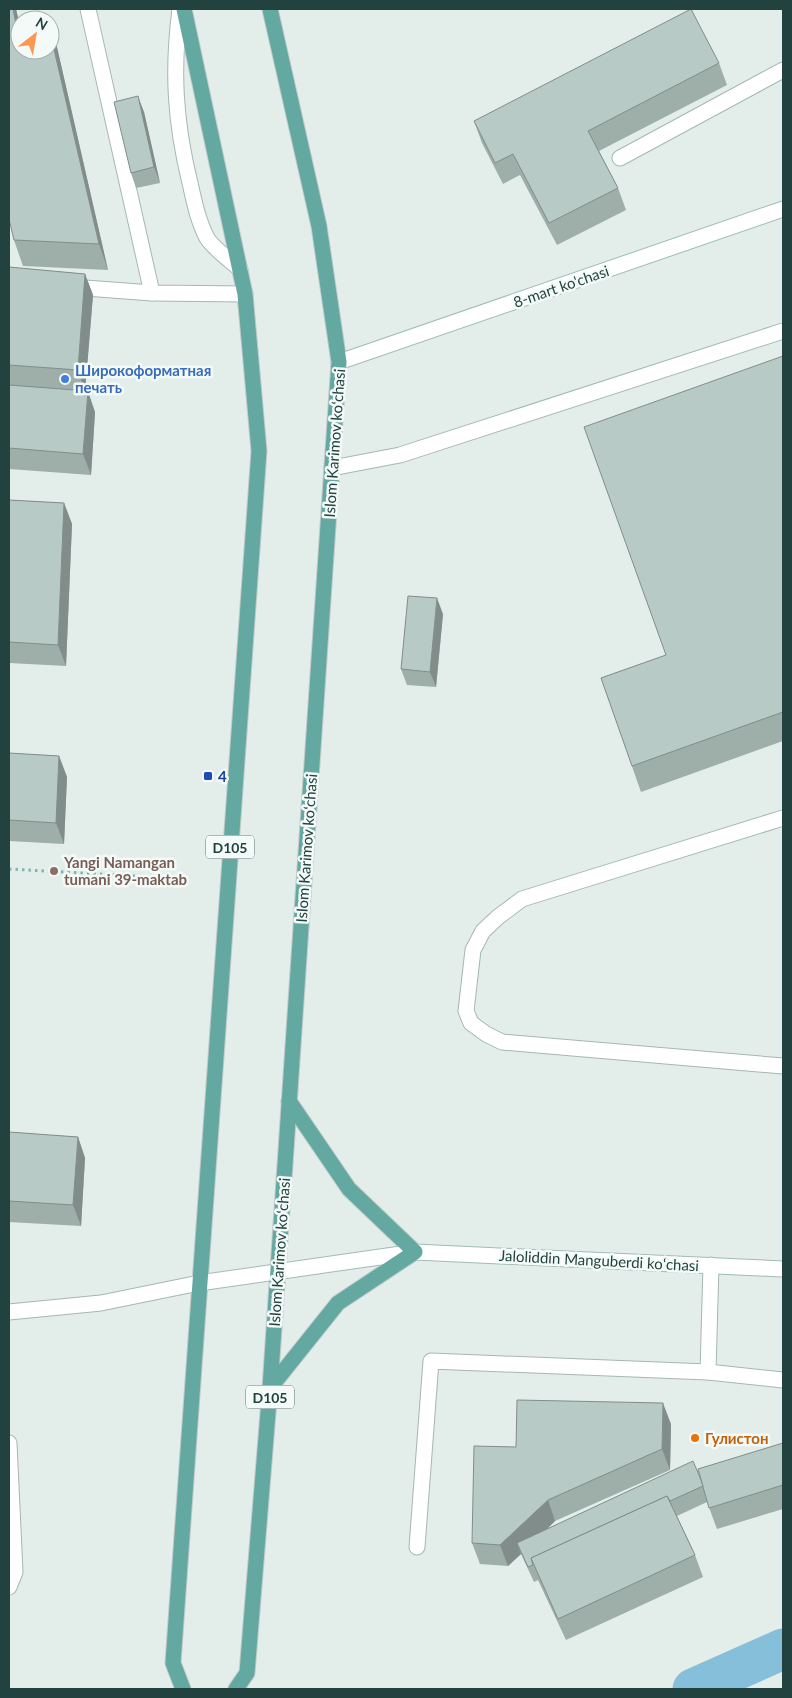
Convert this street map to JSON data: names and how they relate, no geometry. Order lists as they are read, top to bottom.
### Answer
{
  "streets": {
    "main road": ["Islom Karimov koʻchasi", "D105"],
    "street": ["8-mart ko'chasi", "Jaloliddin Manguberdi koʻchasi"]
  },
  "crossings": [
    ["8-mart ko'chasi", "Islom Karimov koʻchasi"],
    ["Islom Karimov koʻchasi", "Jaloliddin Manguberdi koʻchasi"],
    ["D105", "Jaloliddin Manguberdi koʻchasi"]
  ],
  "places": {
    "other": ["Широкоформатная печать", "Yangi Namangan tumani 39-maktab", "Гулистон"],
    "transit": ["4"]
  },
  "north": "top right"
}
